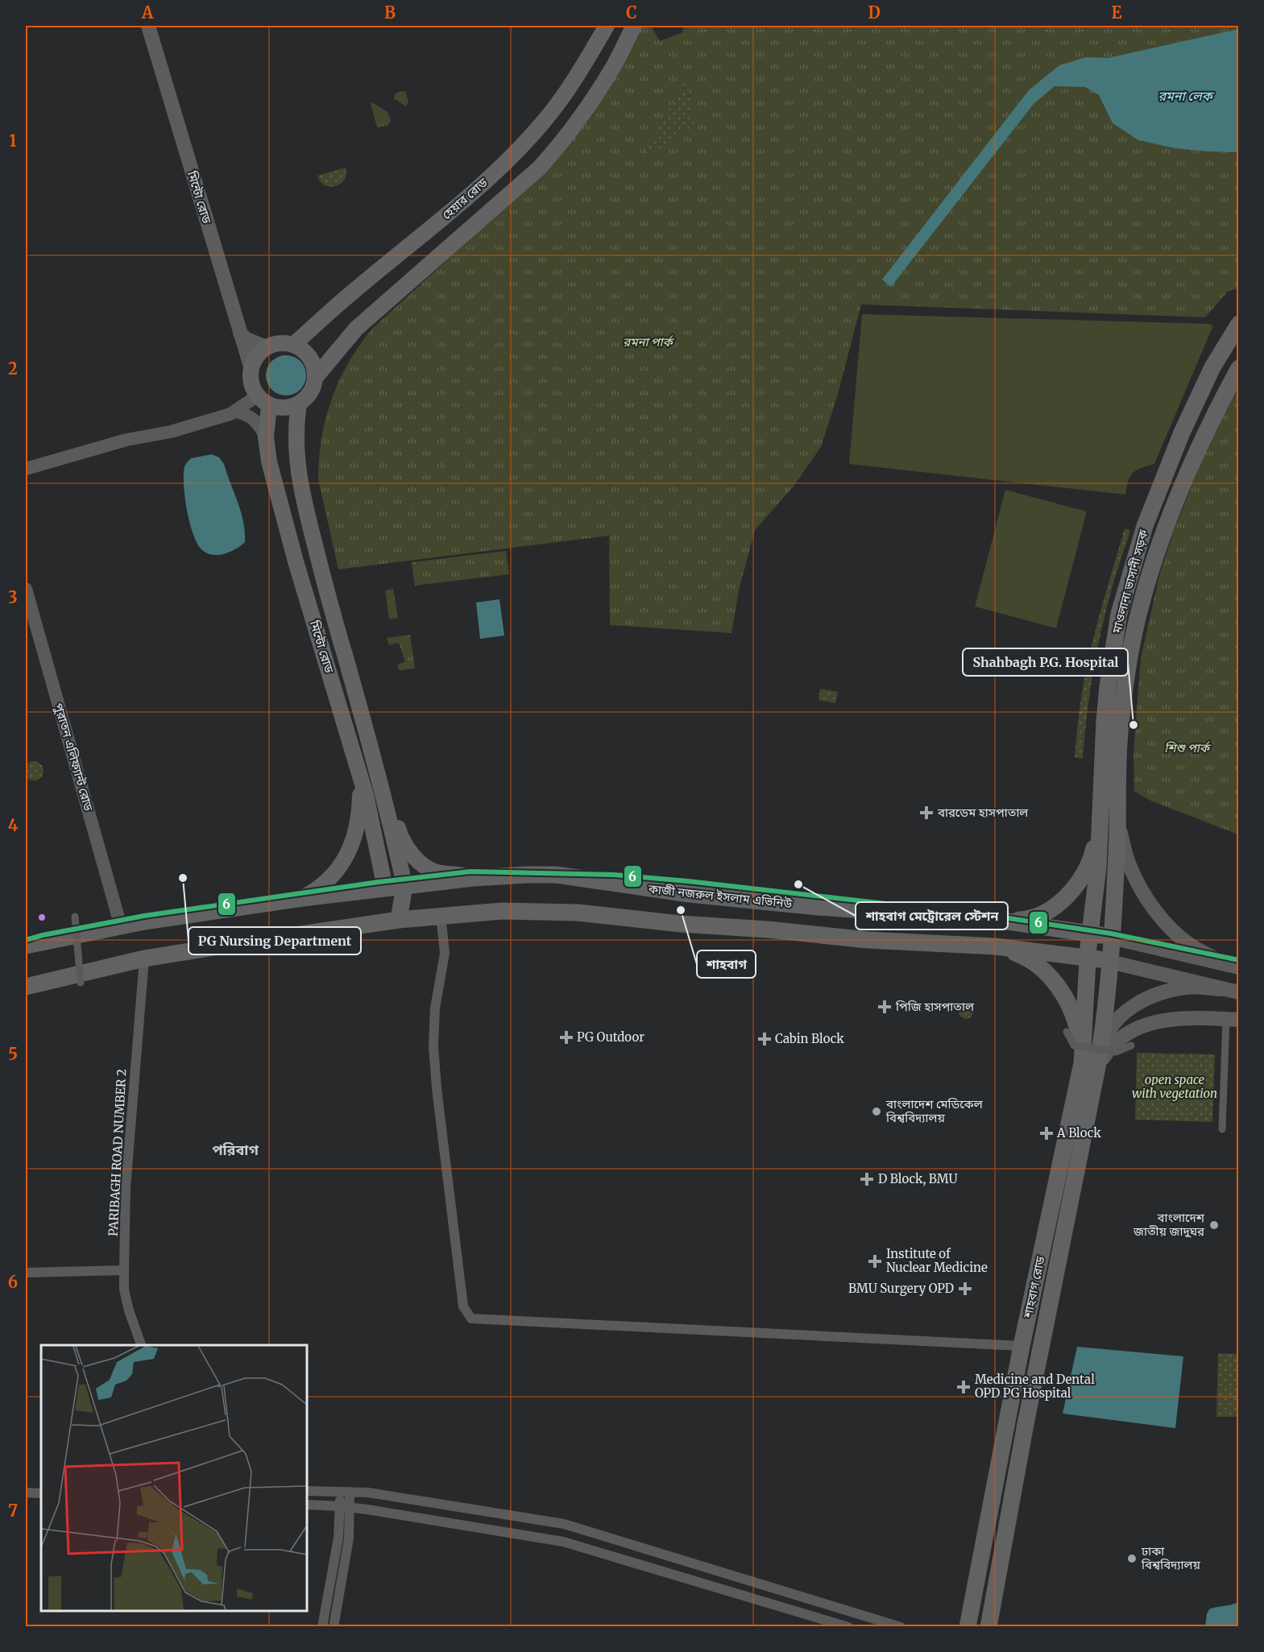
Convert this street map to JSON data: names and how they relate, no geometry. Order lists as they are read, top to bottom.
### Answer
{
  "streets": {
    "highway": ["মাওলানা ভাসানী সড়ক", "কাজী নজরুল ইসলাম এভিনিউ", "শাহবাগ রোড"],
    "main road": ["মিন্টো রোড", "হেয়ার রোড"],
    "street": ["পুরাতন এলিফ্যান্ট রোড", "PARIBAGH ROAD NUMBER 2"]
  },
  "crossings": [
    ["মিন্টো রোড", "হেয়ার রোড"],
    ["মিন্টো রোড", "কাজী নজরুল ইসলাম এভিনিউ"],
    ["মাওলানা ভাসানী সড়ক", "কাজী নজরুল ইসলাম এভিনিউ"],
    ["মাওলানা ভাসানী সড়ক", "শাহবাগ রোড"],
    ["পুরাতন এলিফ্যান্ট রোড", "কাজী নজরুল ইসলাম এভিনিউ"],
    ["কাজী নজরুল ইসলাম এভিনিউ", "শাহবাগ রোড"]
  ],
  "districts": ["পরিবাগ"],
  "water": ["রমনা লেক"],
  "parks": ["রমনা পার্ক", "শিশু পার্ক", "open space with vegetation"],
  "places": {
    "other": [
      "Shahbagh P.G. Hospital",
      "PG Nursing Department",
      "শাহবাগ মেট্রোরেল স্টেশন",
      "শাহবাগ",
      "বাংলাদেশ মেডিকেল বিশ্ববিদ্যালয়",
      "বাংলাদেশ জাতীয় জাদুঘর",
      "ঢাকা বিশ্ববিদ্যালয়"
    ],
    "health": [
      "বারডেম হাসপাতাল",
      "পিজি হাসপাতাল",
      "PG Outdoor",
      "Cabin Block",
      "A Block",
      "D Block, BMU",
      "Institute of Nuclear Medicine",
      "BMU Surgery OPD",
      "Medicine and Dental OPD PG Hospital"
    ]
  },
  "lines": ["transit line 6"],
  "grid": {
    "columns": [
      "A",
      "B",
      "C",
      "D",
      "E"
    ],
    "rows": [
      "1",
      "2",
      "3",
      "4",
      "5",
      "6",
      "7"
    ]
  }
}
